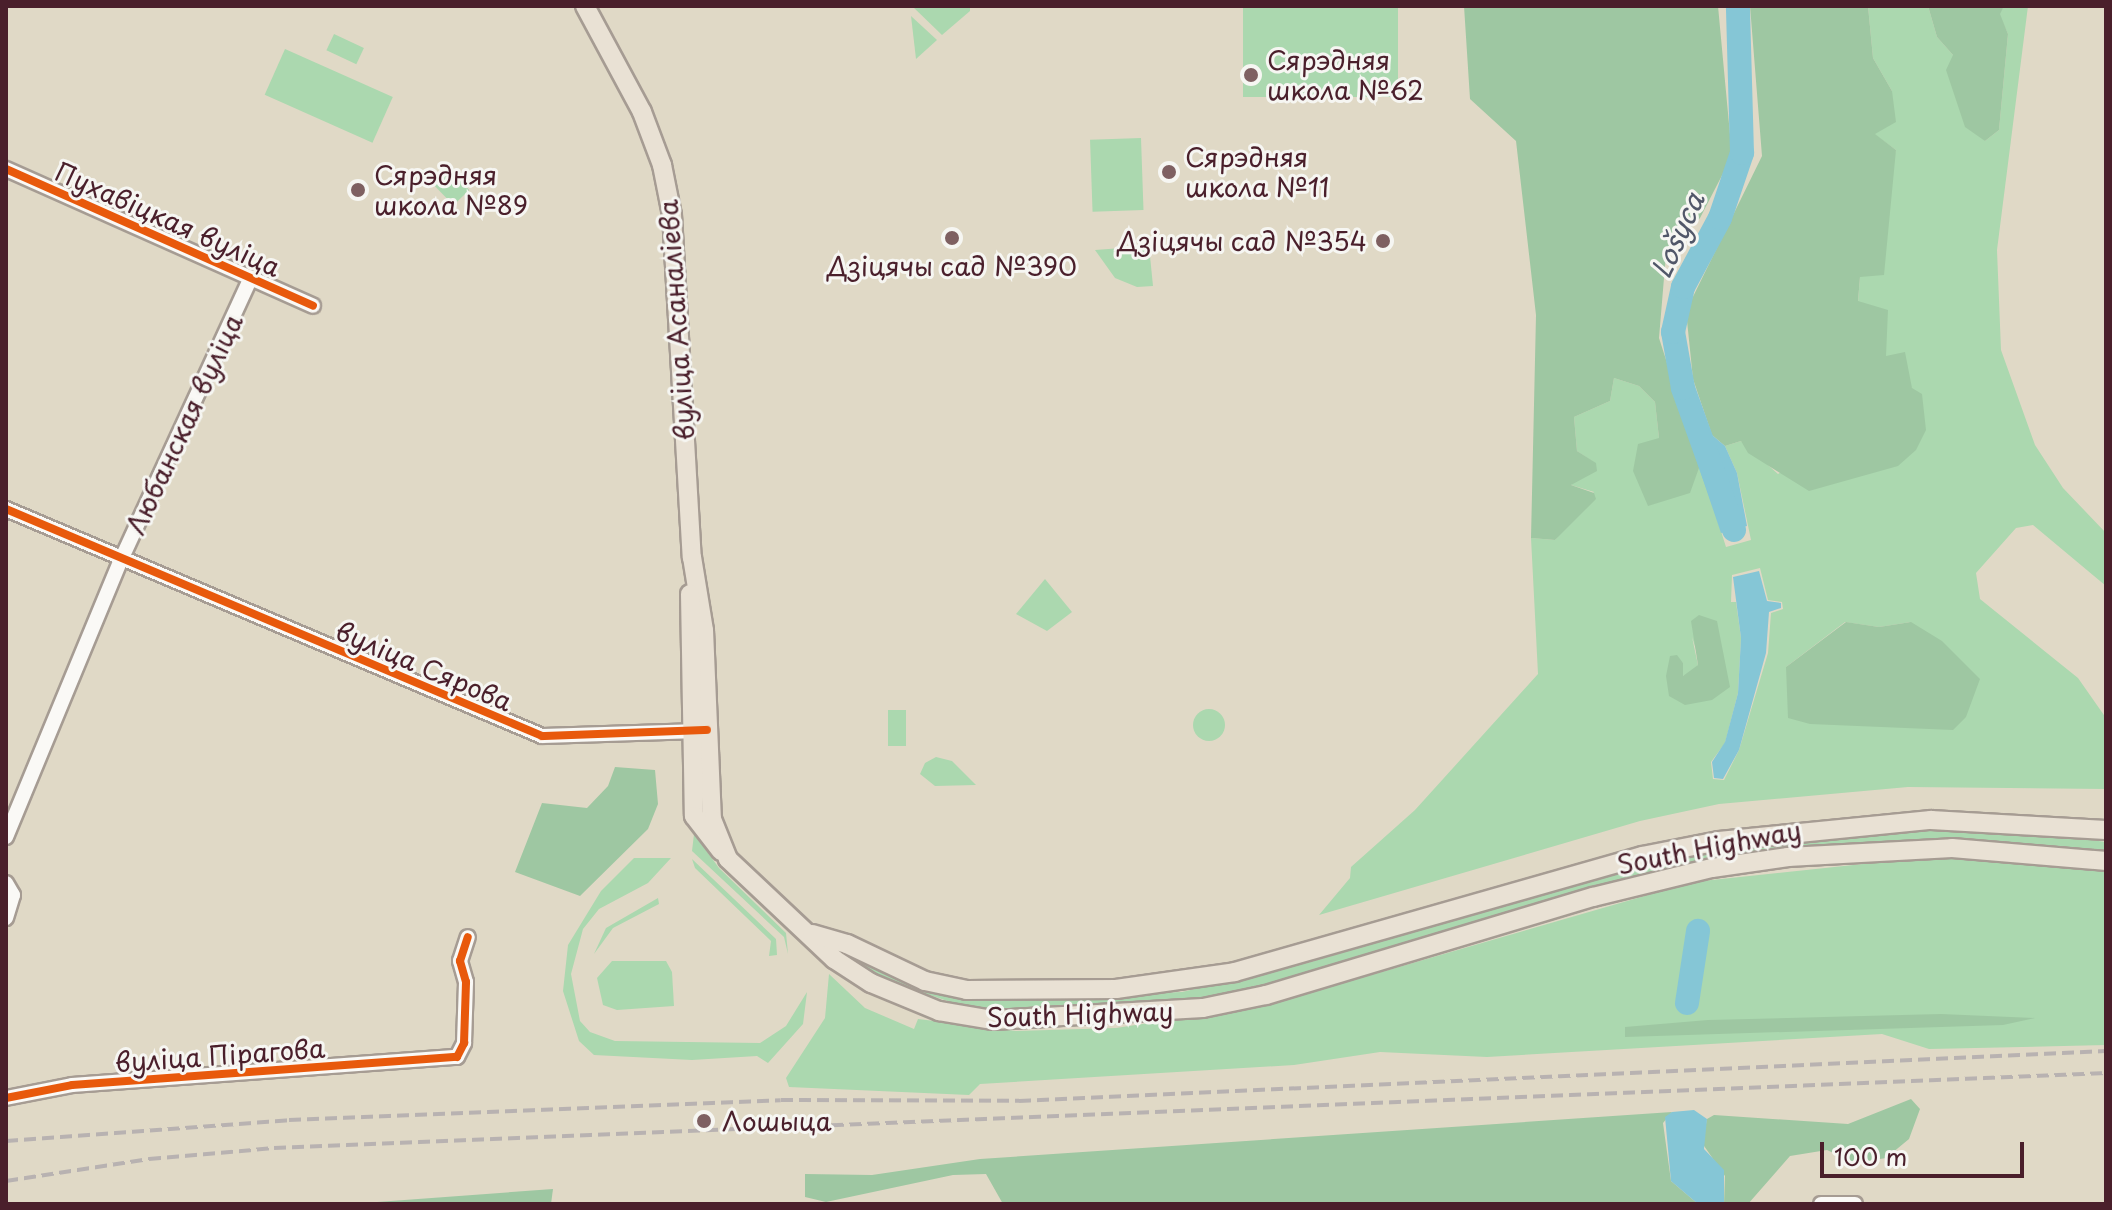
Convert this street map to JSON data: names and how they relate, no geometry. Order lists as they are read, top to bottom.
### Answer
{
  "streets": {
    "main road": ["вуліца Асаналіева", "South Highway"],
    "street": [
      "Пухавіцкая вуліца",
      "Любанская вуліца",
      "вуліца Сярова",
      "вуліца Пірагова"
    ]
  },
  "crossings": [
    ["Пухавіцкая вуліца", "Любанская вуліца"],
    ["вуліца Асаналіева", "вуліца Сярова"],
    ["вуліца Асаналіева", "South Highway"],
    ["Любанская вуліца", "вуліца Сярова"]
  ],
  "water": ["Lošyca"],
  "places": [
    "Сярэдняя школа №62",
    "Сярэдняя школа №11",
    "Сярэдняя школа №89",
    "Дзіцячы сад №390",
    "Дзіцячы сад №354",
    "Лошыца"
  ],
  "scale_bar": "100 m"
}
